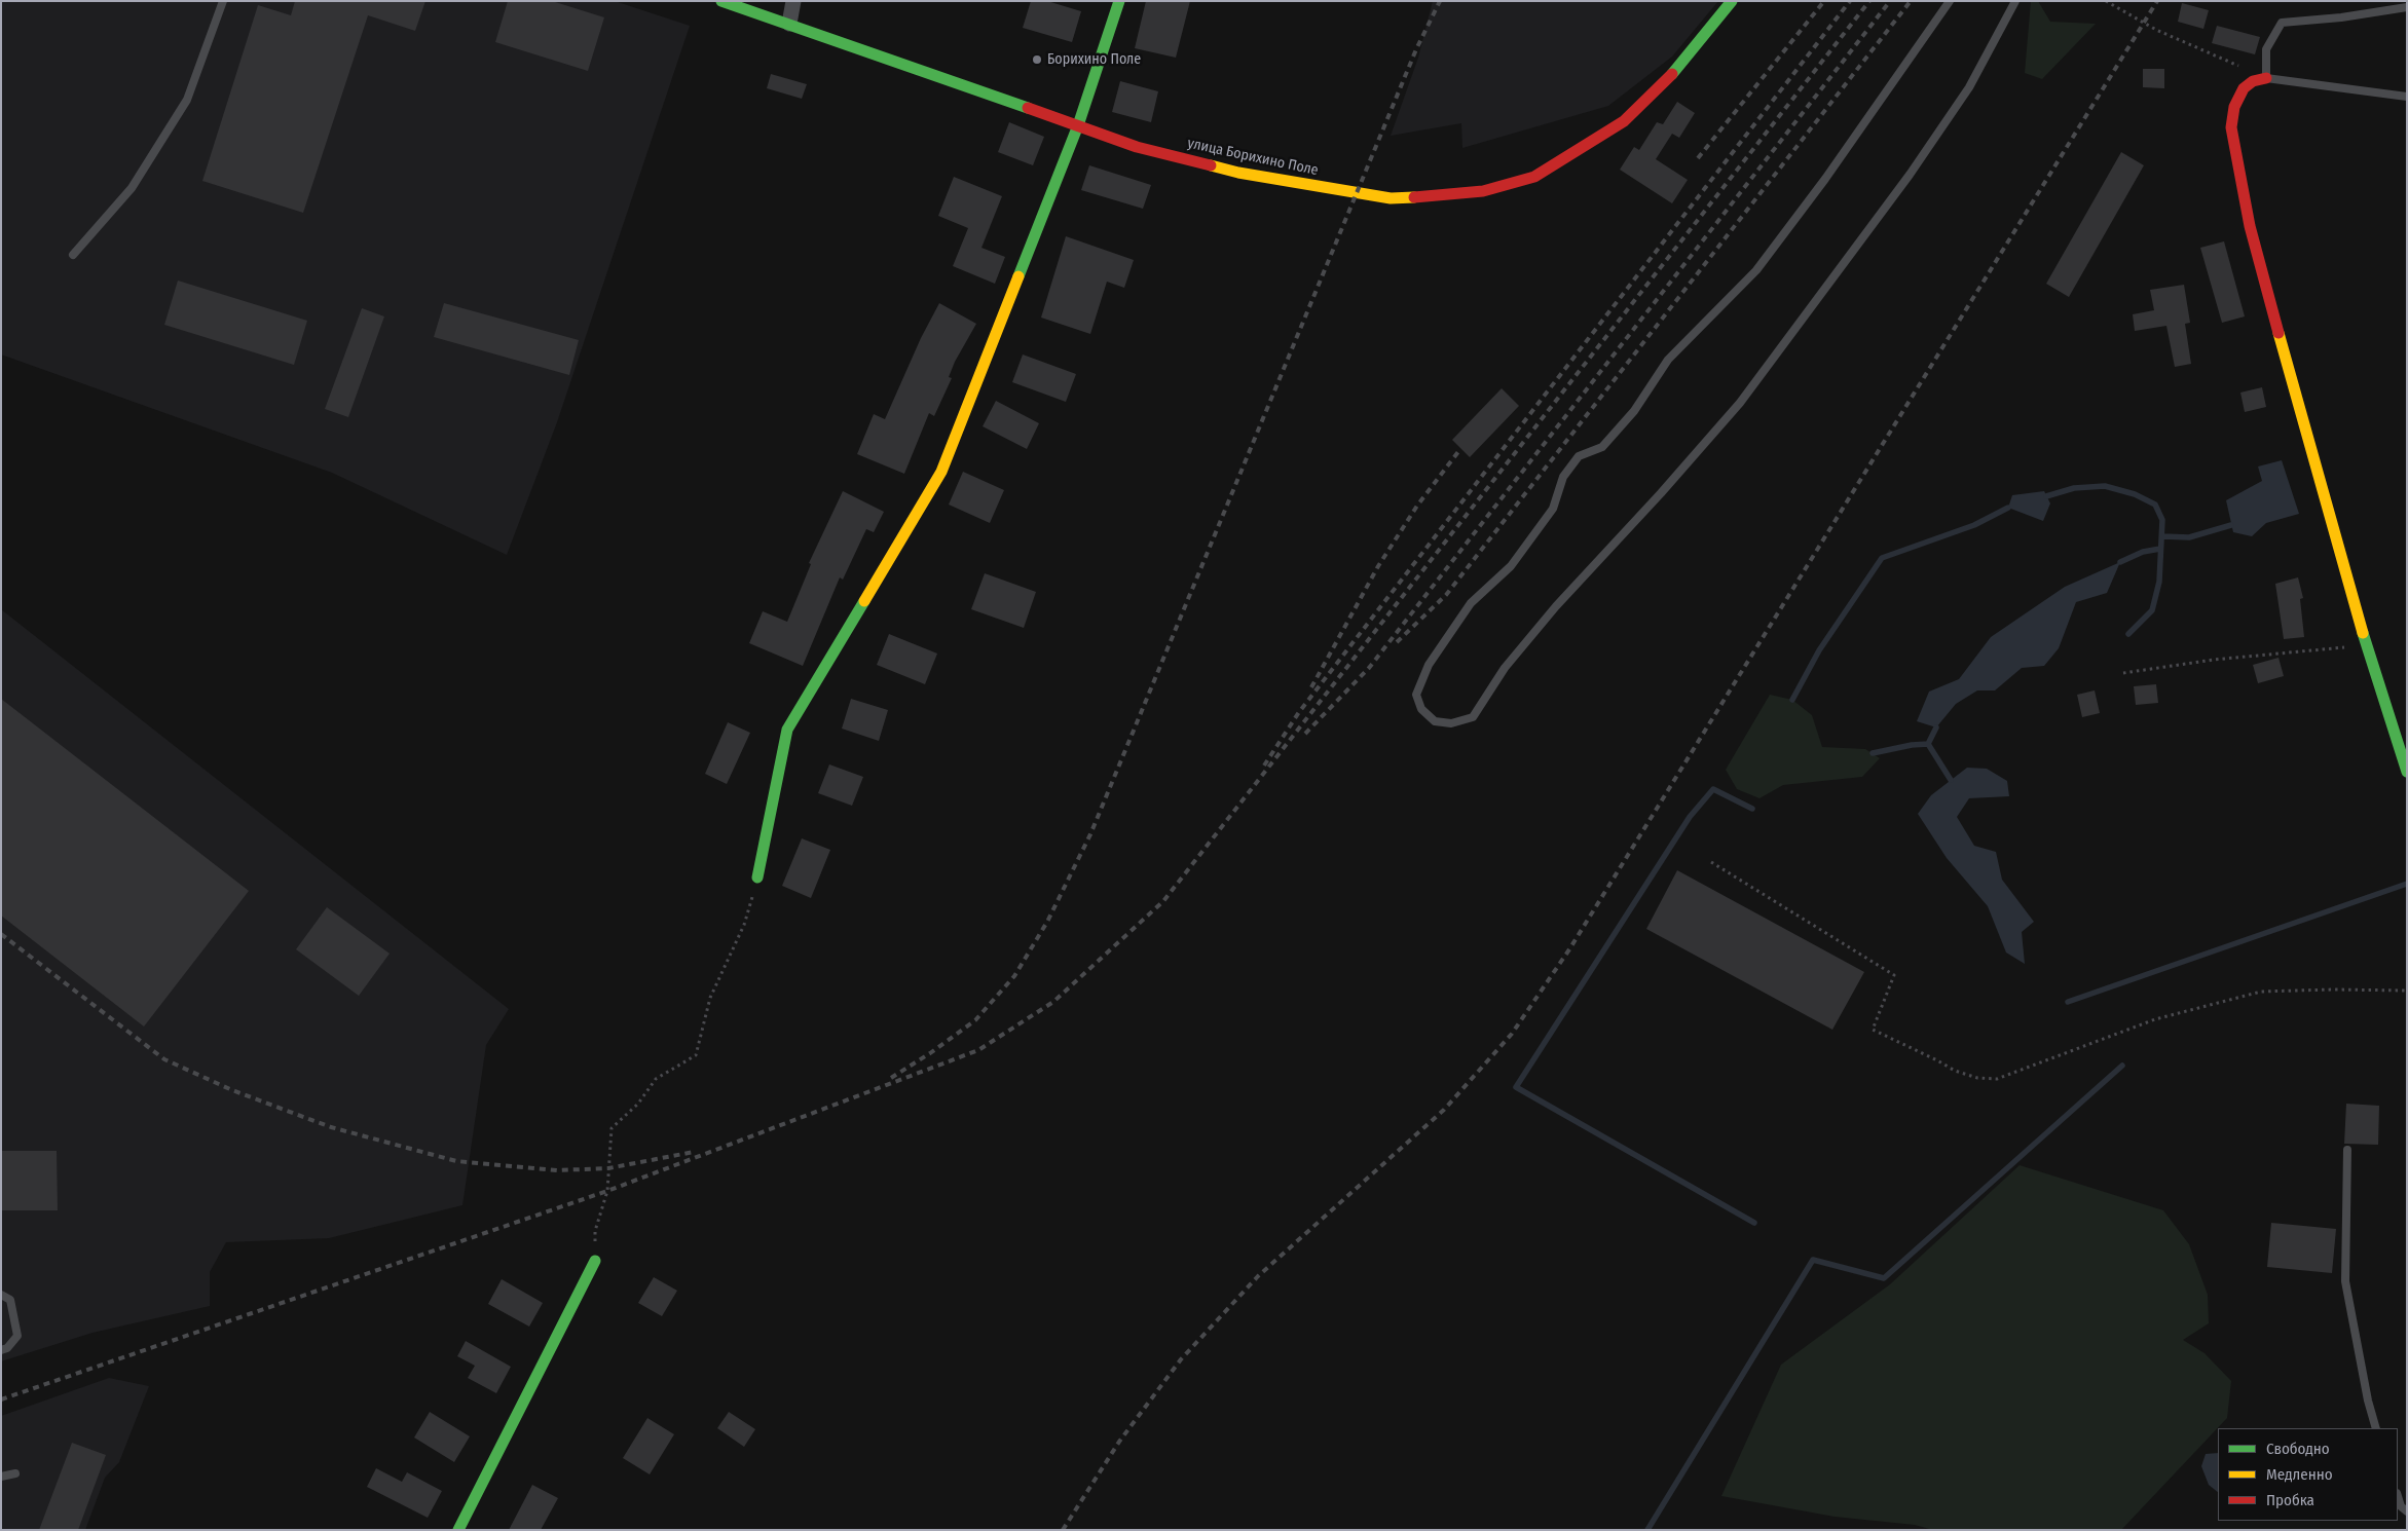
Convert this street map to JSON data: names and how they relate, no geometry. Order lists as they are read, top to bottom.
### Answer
{
  "streets": {
    "street": ["улица Борихино Поле"]
  },
  "places": ["Борихино Поле"],
  "legend": ["Свободно", "Медленно", "Пробка"]
}
